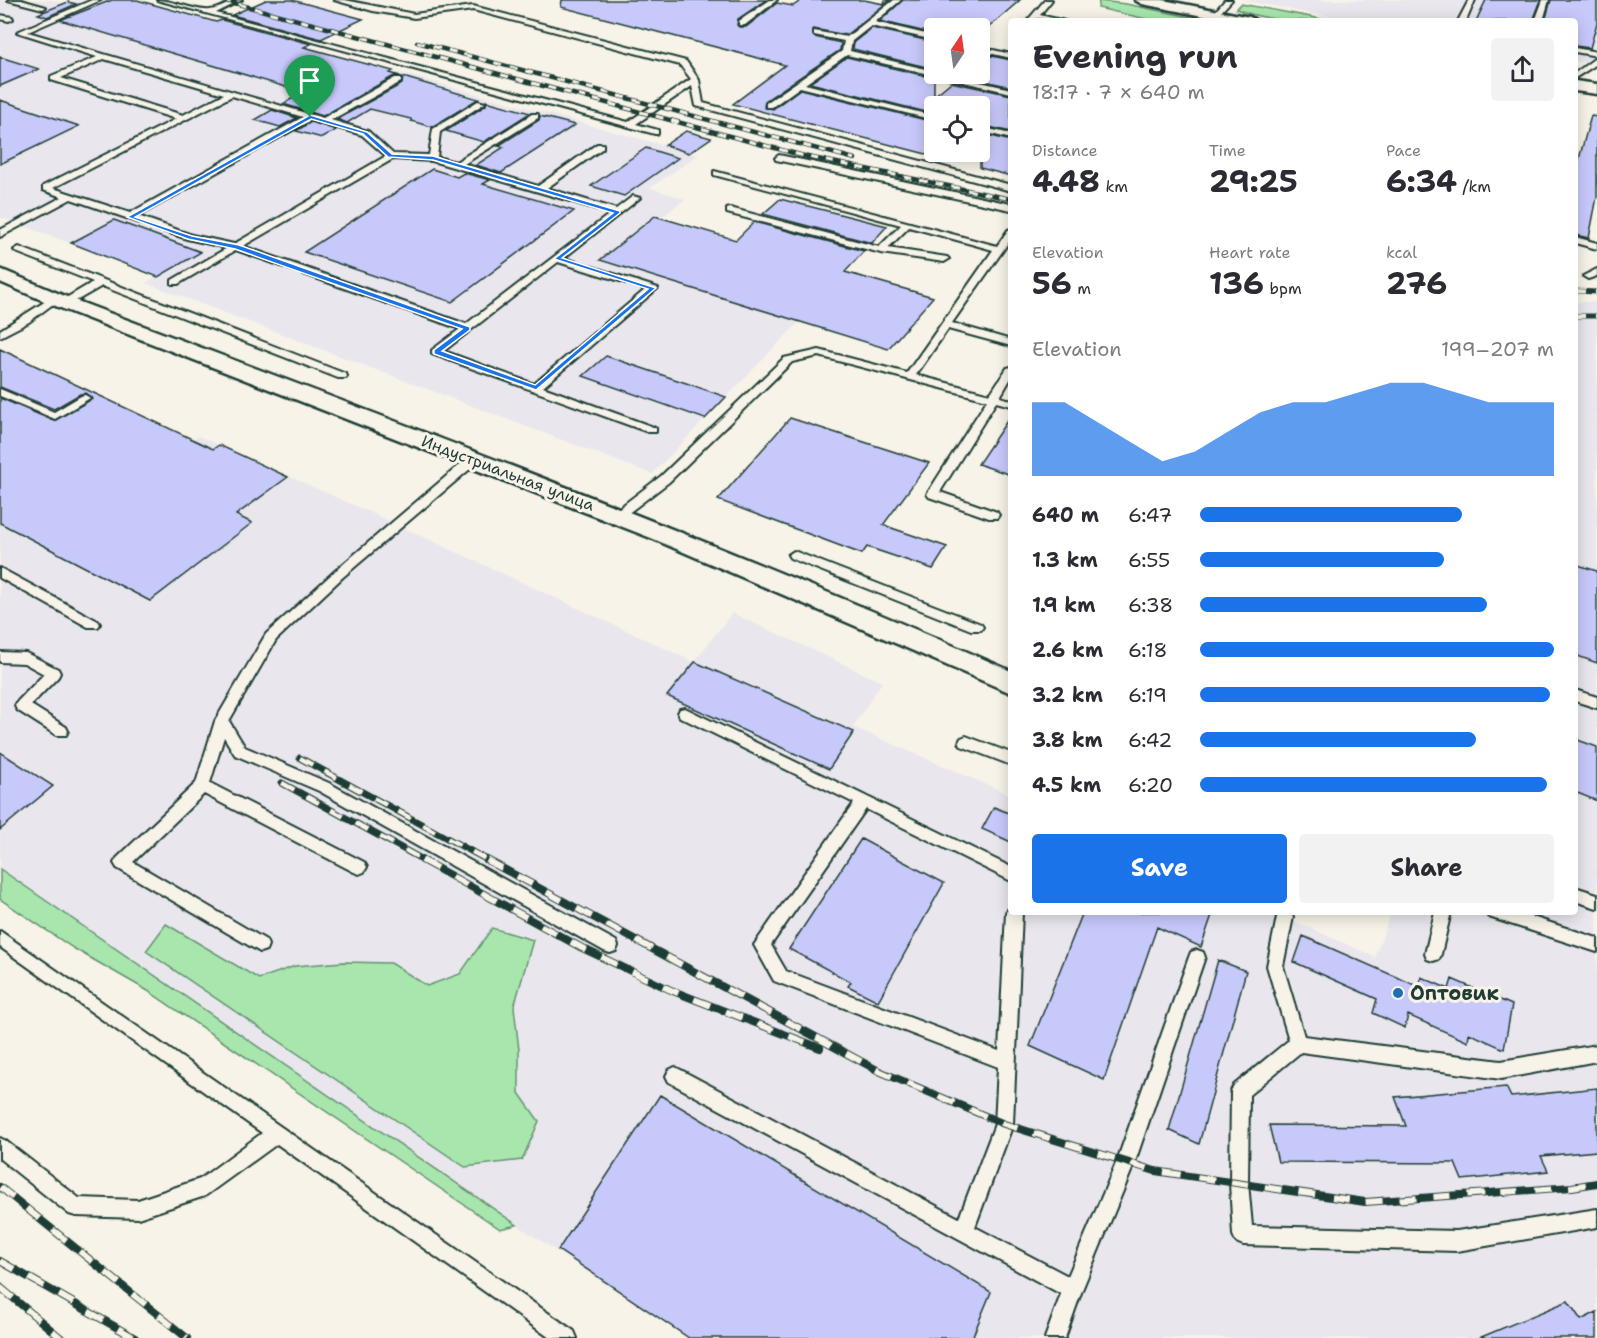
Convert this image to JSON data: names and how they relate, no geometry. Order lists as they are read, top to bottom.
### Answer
{
  "streets": {
    "street": ["Индустриальная улица"]
  },
  "places": ["Оптовик"],
  "north": "top",
  "page": {
    "heading": ["Evening run", "18:17 · 7 × 640 m"],
    "stats": [
      ["Distance", "4.48 km"],
      ["Time", "29:25"],
      ["Pace", "6:34 /km"],
      ["Elevation", "56 m"],
      ["Heart rate", "136 bpm"],
      ["kcal", "276"]
    ],
    "chart": ["Elevation", "199–207 m"],
    "list": [
      {
        "name": "640 m",
        "note": "6:47"
      },
      {
        "name": "1.3 km",
        "note": "6:55"
      },
      {
        "name": "1.9 km",
        "note": "6:38"
      },
      {
        "name": "2.6 km",
        "note": "6:18"
      },
      {
        "name": "3.2 km",
        "note": "6:19"
      },
      {
        "name": "3.8 km",
        "note": "6:42"
      },
      {
        "name": "4.5 km",
        "note": "6:20"
      }
    ],
    "buttons": ["Save", "Share"]
  }
}
